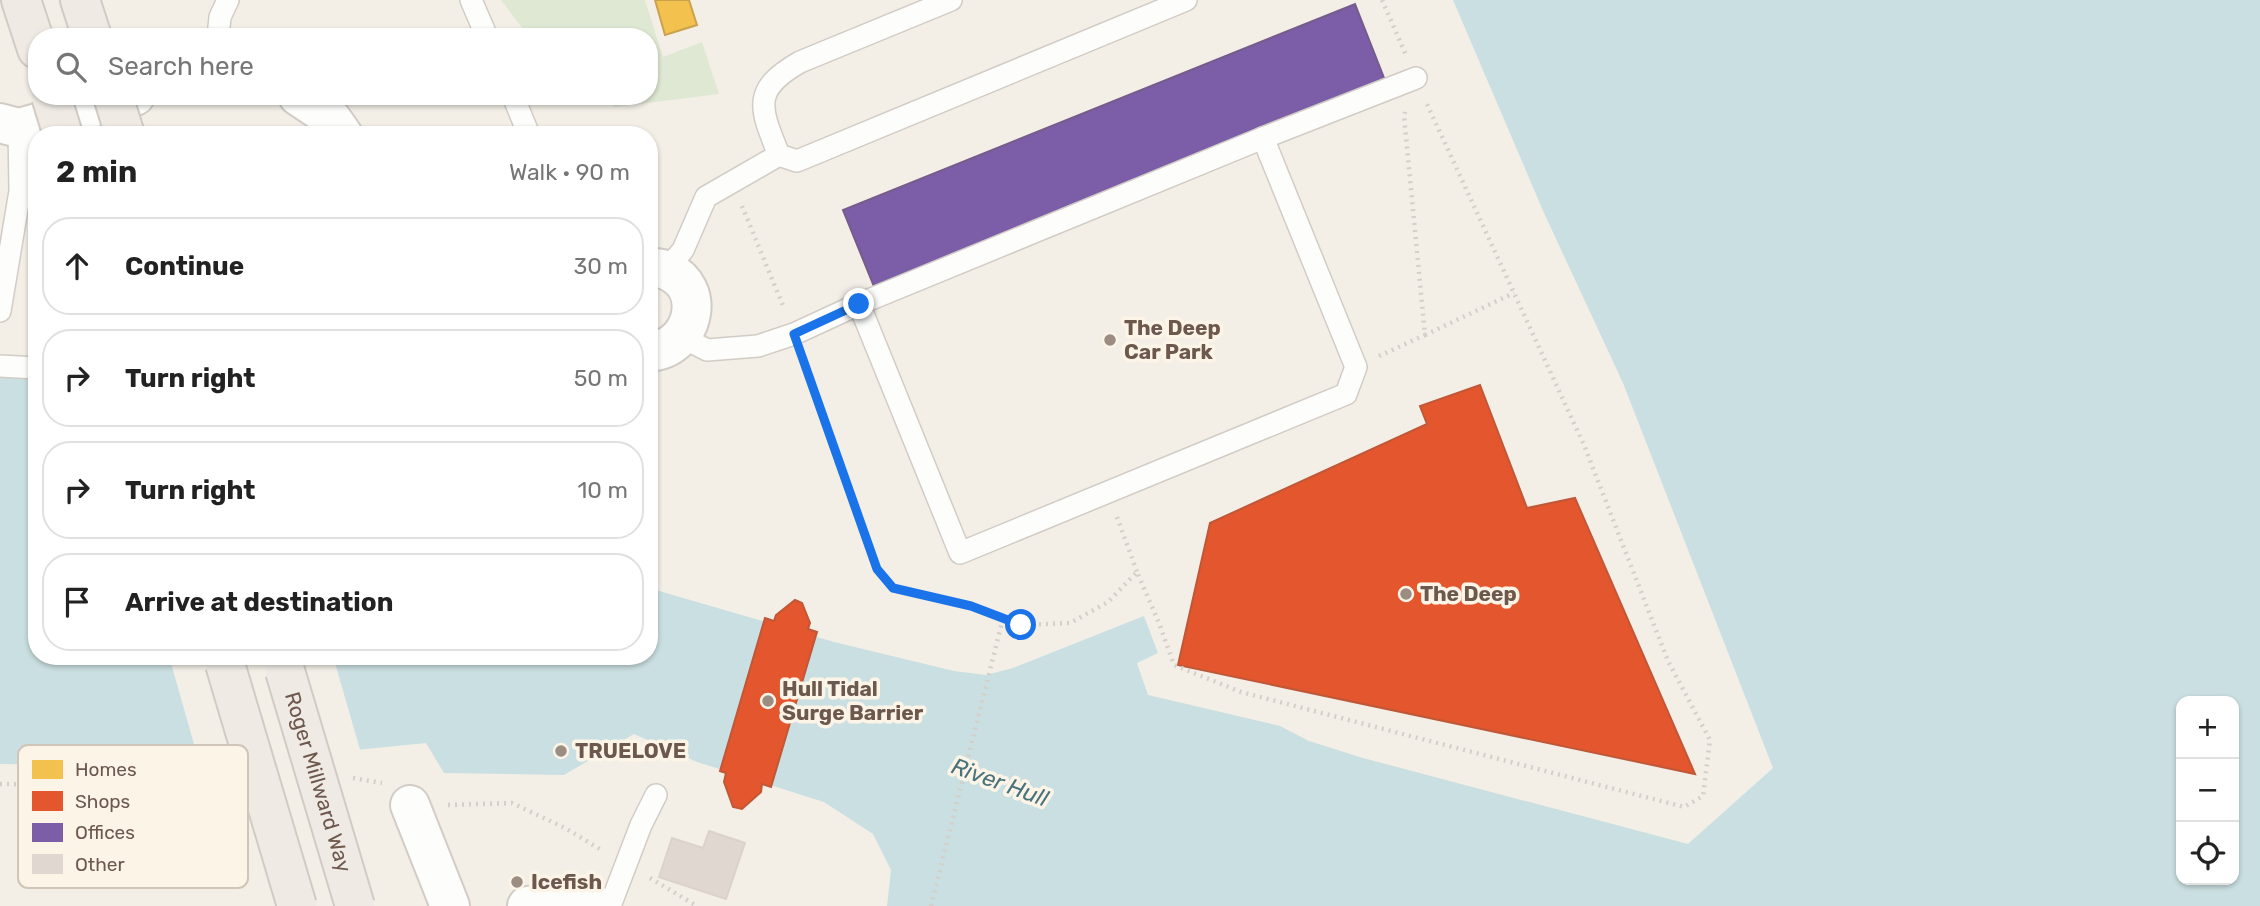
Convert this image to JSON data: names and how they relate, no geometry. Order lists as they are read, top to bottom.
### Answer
{
  "streets": {
    "highway": ["Roger Millward Way"]
  },
  "water": ["River Hull"],
  "places": [
    "The Deep Car Park",
    "The Deep",
    "Hull Tidal Surge Barrier",
    "TRUELOVE",
    "Icefish"
  ],
  "legend": [
    "Homes",
    "Shops",
    "Offices",
    "Other"
  ],
  "page": {
    "search": "Search here",
    "heading": ["2 min", "Walk · 90 m"],
    "list": [
      ["Continue", "30 m"],
      ["Turn right", "50 m"],
      ["Turn right", "10 m"],
      "Arrive at destination"
    ],
    "map_buttons": ["+", "−"]
  }
}
